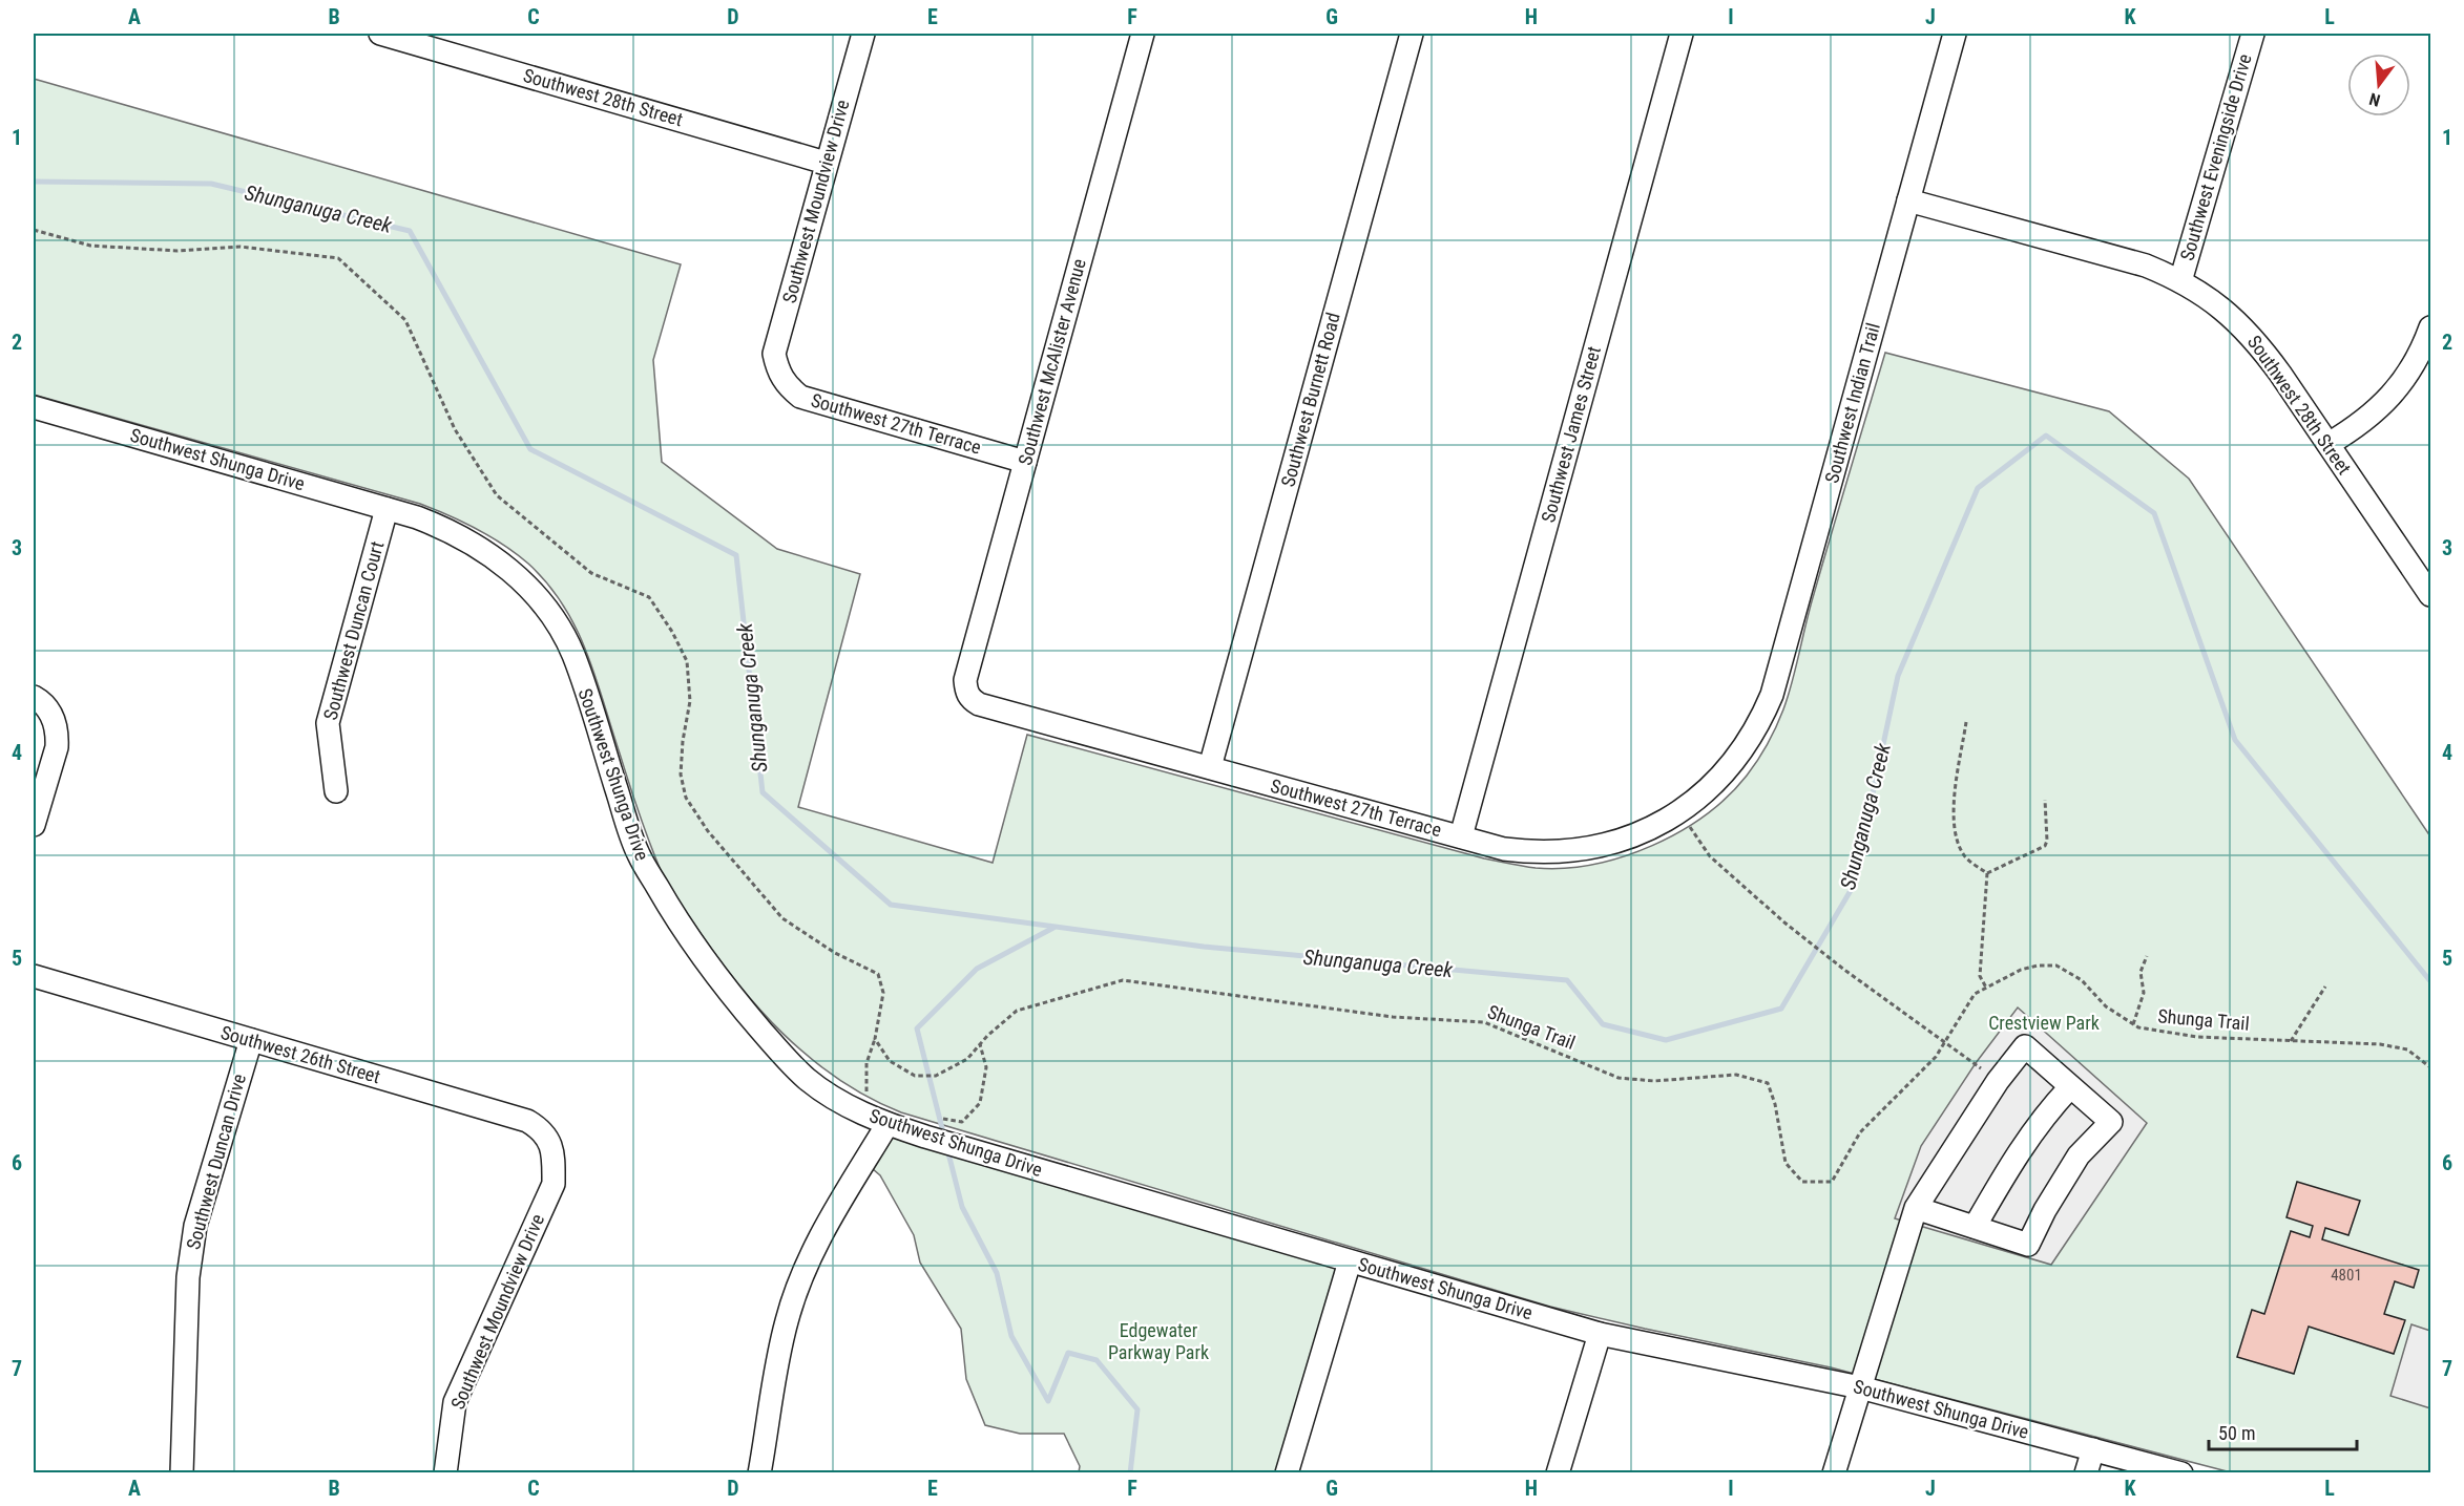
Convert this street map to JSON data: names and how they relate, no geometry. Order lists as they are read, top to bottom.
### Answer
{
  "streets": {
    "street": [
      "Southwest 28th Street",
      "Southwest Eveningside Drive",
      "Southwest Moundview Drive",
      "Southwest McAlister Avenue",
      "Southwest Burnett Road",
      "Southwest Indian Trail",
      "Southwest 27th Terrace",
      "Southwest James Street",
      "Southwest Shunga Drive",
      "Southwest Duncan Court",
      "Southwest 26th Street",
      "Southwest Duncan Drive"
    ],
    "path": ["Shunga Trail"]
  },
  "crossings": [
    ["Southwest 28th Street", "Southwest Eveningside Drive"],
    ["Southwest 28th Street", "Southwest Moundview Drive"],
    ["Southwest 28th Street", "Southwest Indian Trail"],
    ["Southwest Moundview Drive", "Southwest 27th Terrace"],
    ["Southwest Moundview Drive", "Southwest 26th Street"],
    ["Southwest McAlister Avenue", "Southwest 27th Terrace"],
    ["Southwest Burnett Road", "Southwest 27th Terrace"],
    ["Southwest Indian Trail", "Southwest 27th Terrace"],
    ["Southwest 27th Terrace", "Southwest James Street"],
    ["Southwest Shunga Drive", "Southwest Duncan Court"],
    ["Southwest 26th Street", "Southwest Duncan Drive"]
  ],
  "water": ["Shunganuga Creek"],
  "parks": ["Crestview Park", "Edgewater Parkway Park"],
  "house_numbers": ["4801"],
  "scale_bar": "50 m",
  "north": "bottom",
  "grid": {
    "columns": [
      "A",
      "B",
      "C",
      "D",
      "E",
      "F",
      "G",
      "H",
      "I",
      "J",
      "K",
      "L"
    ],
    "rows": [
      "1",
      "2",
      "3",
      "4",
      "5",
      "6",
      "7"
    ]
  }
}
